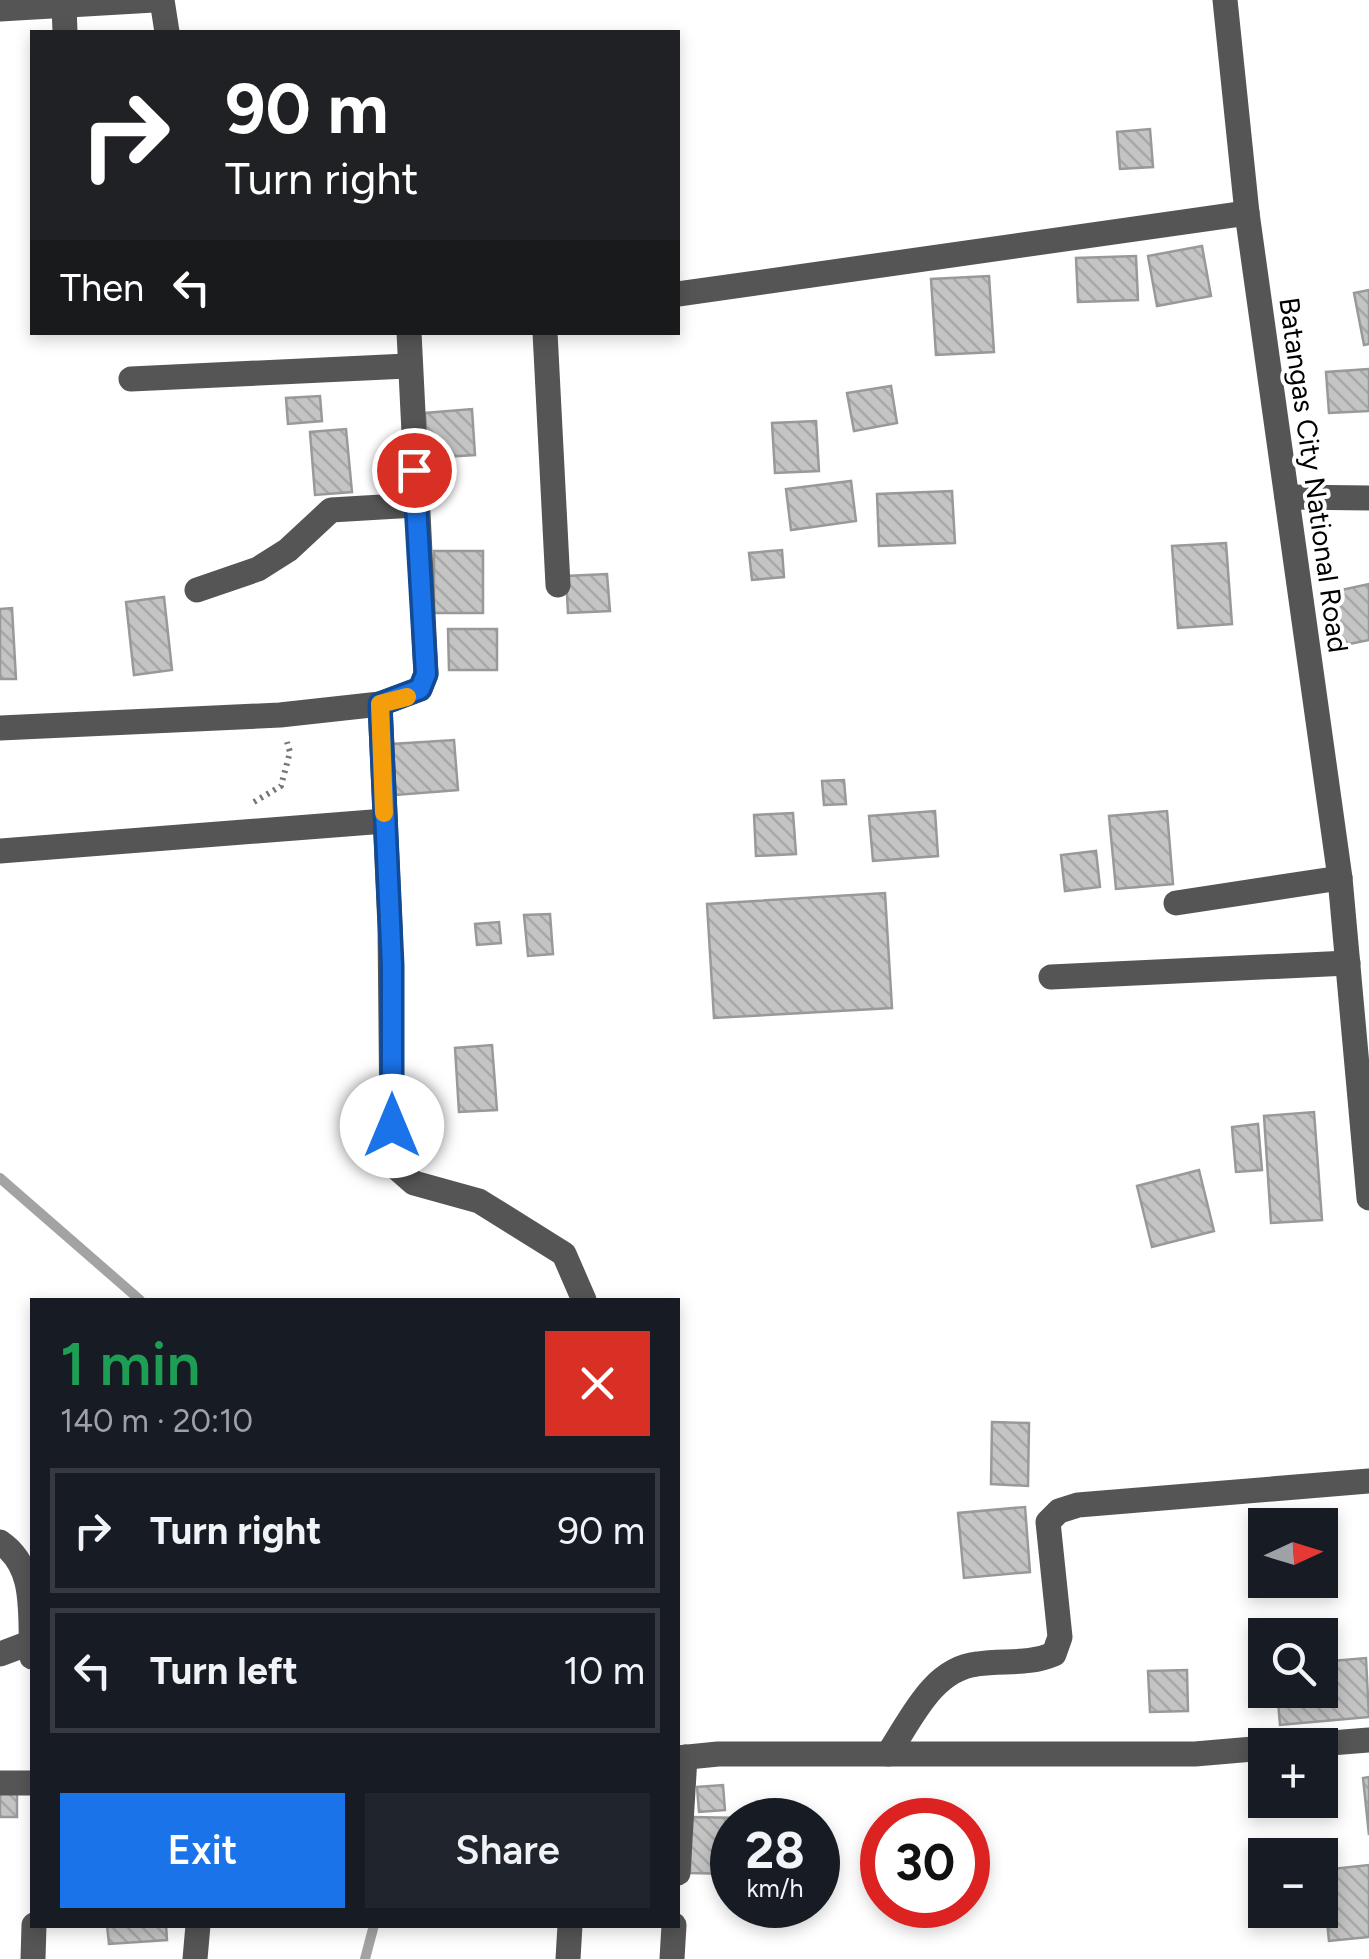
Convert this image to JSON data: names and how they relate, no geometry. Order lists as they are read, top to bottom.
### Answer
{
  "streets": {
    "street": ["Batangas City National Road"]
  },
  "north": "right",
  "page": {
    "turn": ["90 m", "Turn right"],
    "then": "Then",
    "heading": ["1 min", "140 m · 20:10"],
    "list": [
      {
        "name": "Turn right",
        "value": "90 m"
      },
      {
        "name": "Turn left",
        "value": "10 m"
      }
    ],
    "map_buttons": ["+", "−"],
    "buttons": ["Exit", "Share"],
    "speed": "28 km/h",
    "limit": "30"
  }
}
